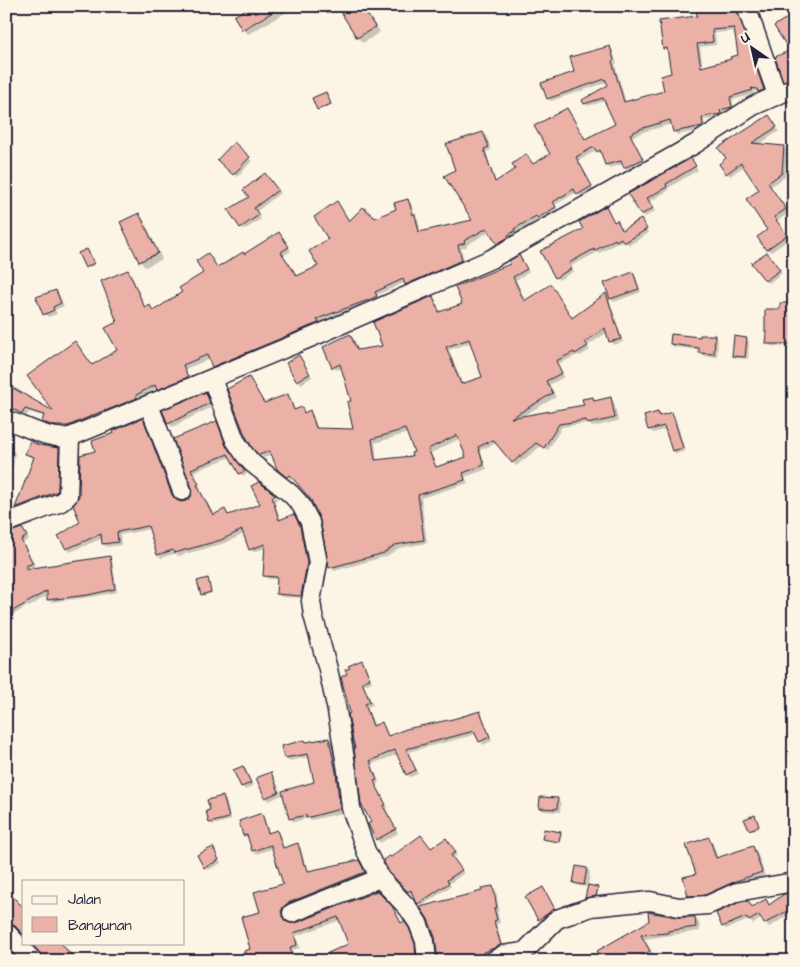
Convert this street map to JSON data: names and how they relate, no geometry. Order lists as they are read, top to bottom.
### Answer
{
  "legend": ["Jalan", "Bangunan"],
  "north": "top left"
}
